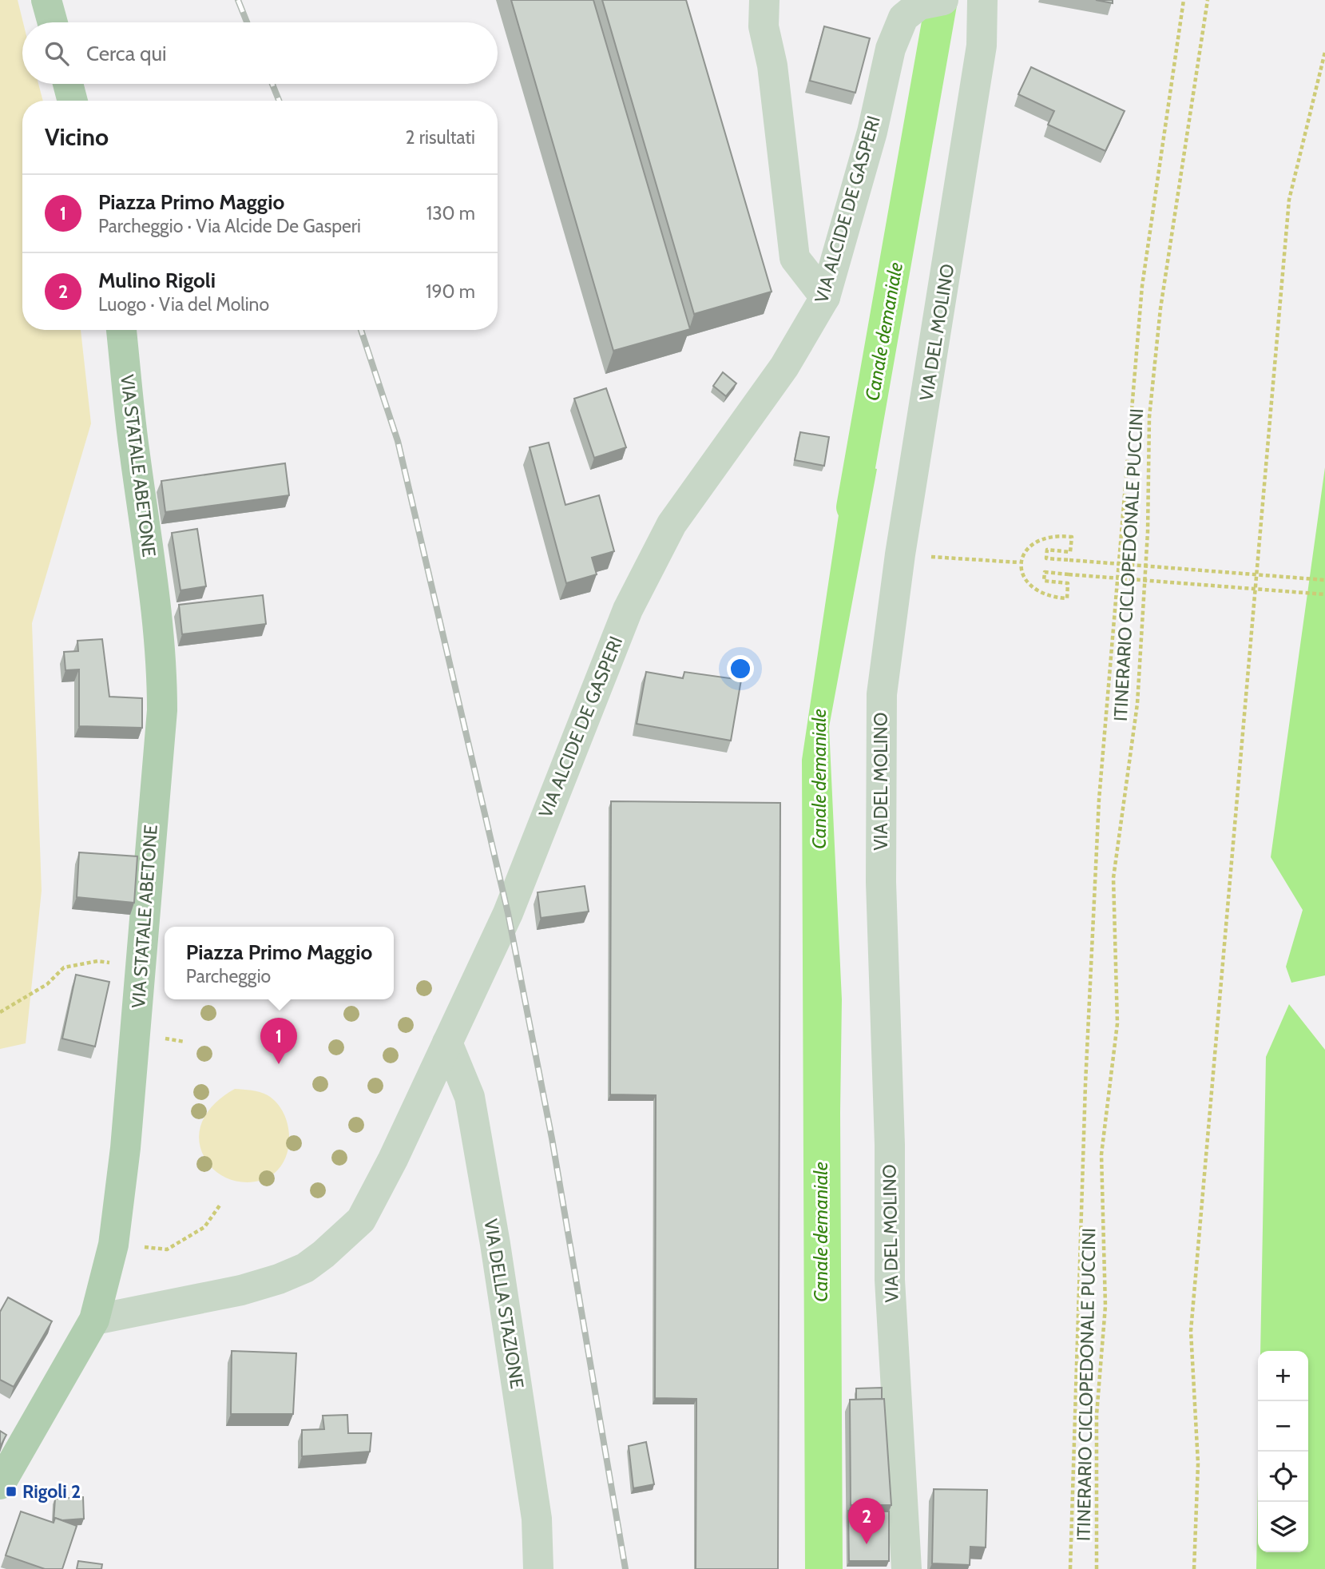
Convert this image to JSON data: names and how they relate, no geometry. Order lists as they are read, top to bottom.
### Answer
{
  "streets": {
    "main road": ["VIA STATALE ABETONE"],
    "street": ["VIA ALCIDE DE GASPERI", "VIA DEL MOLINO", "VIA DELLA STAZIONE"],
    "path": ["ITINERARIO CICLOPEDONALE PUCCINI"]
  },
  "crossings": [
    ["VIA ALCIDE DE GASPERI", "VIA STATALE ABETONE"],
    ["VIA ALCIDE DE GASPERI", "VIA DELLA STAZIONE"]
  ],
  "water": ["Canale demaniale"],
  "places": {
    "transit": ["Rigoli 2"]
  },
  "page": {
    "search": "Cerca qui",
    "heading": ["Vicino", "2 risultati"],
    "list": [
      {
        "mark": "1",
        "name": "Piazza Primo Maggio",
        "note": "Parcheggio · Via Alcide De Gasperi",
        "value": "130 m"
      },
      {
        "mark": "2",
        "name": "Mulino Rigoli",
        "note": "Luogo · Via del Molino",
        "value": "190 m"
      }
    ],
    "popup": ["Piazza Primo Maggio", "Parcheggio"],
    "pins": ["1", "2"],
    "map_buttons": ["+", "−"]
  }
}
